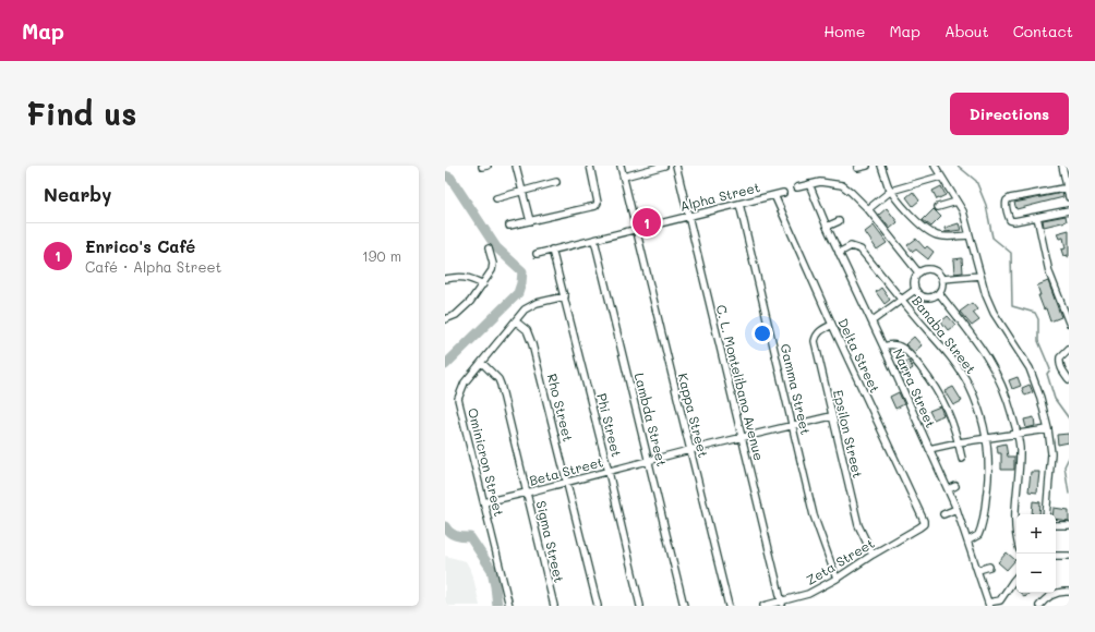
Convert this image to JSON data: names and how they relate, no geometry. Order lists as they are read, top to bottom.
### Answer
{
  "streets": {
    "street": [
      "Alpha Street",
      "Banaba Street",
      "Delta Street",
      "C. L. Montelibano Avenue",
      "Narra Street",
      "Gamma Street",
      "Rho Street",
      "Kappa Street",
      "Lambda Street",
      "Phi Street",
      "Epsilon Street",
      "Ominicron Street",
      "Beta Street",
      "Sigma Street",
      "Zeta Street"
    ]
  },
  "crossings": [
    ["Alpha Street", "Delta Street"],
    ["Alpha Street", "C. L. Montelibano Avenue"],
    ["Alpha Street", "Gamma Street"],
    ["Alpha Street", "Kappa Street"],
    ["Alpha Street", "Lambda Street"],
    ["Alpha Street", "Phi Street"],
    ["Banaba Street", "Narra Street"],
    ["Delta Street", "Epsilon Street"],
    ["Delta Street", "Zeta Street"],
    ["C. L. Montelibano Avenue", "Beta Street"],
    ["C. L. Montelibano Avenue", "Zeta Street"],
    ["Gamma Street", "Beta Street"],
    ["Gamma Street", "Zeta Street"],
    ["Rho Street", "Ominicron Street"],
    ["Rho Street", "Beta Street"],
    ["Kappa Street", "Beta Street"],
    ["Lambda Street", "Beta Street"],
    ["Phi Street", "Ominicron Street"],
    ["Phi Street", "Beta Street"],
    ["Epsilon Street", "Beta Street"],
    ["Epsilon Street", "Zeta Street"],
    ["Ominicron Street", "Beta Street"],
    ["Ominicron Street", "Sigma Street"],
    ["Beta Street", "Sigma Street"]
  ],
  "page": {
    "header": "Map",
    "nav": [
      "Home",
      "Map",
      "About",
      "Contact"
    ],
    "buttons": "Directions",
    "title": "Find us",
    "heading": "Nearby",
    "pins": "1",
    "list": [
      {
        "mark": "1",
        "name": "Enrico's Café",
        "note": "Café · Alpha Street",
        "value": "190 m"
      }
    ],
    "map_buttons": ["+", "−"]
  }
}
